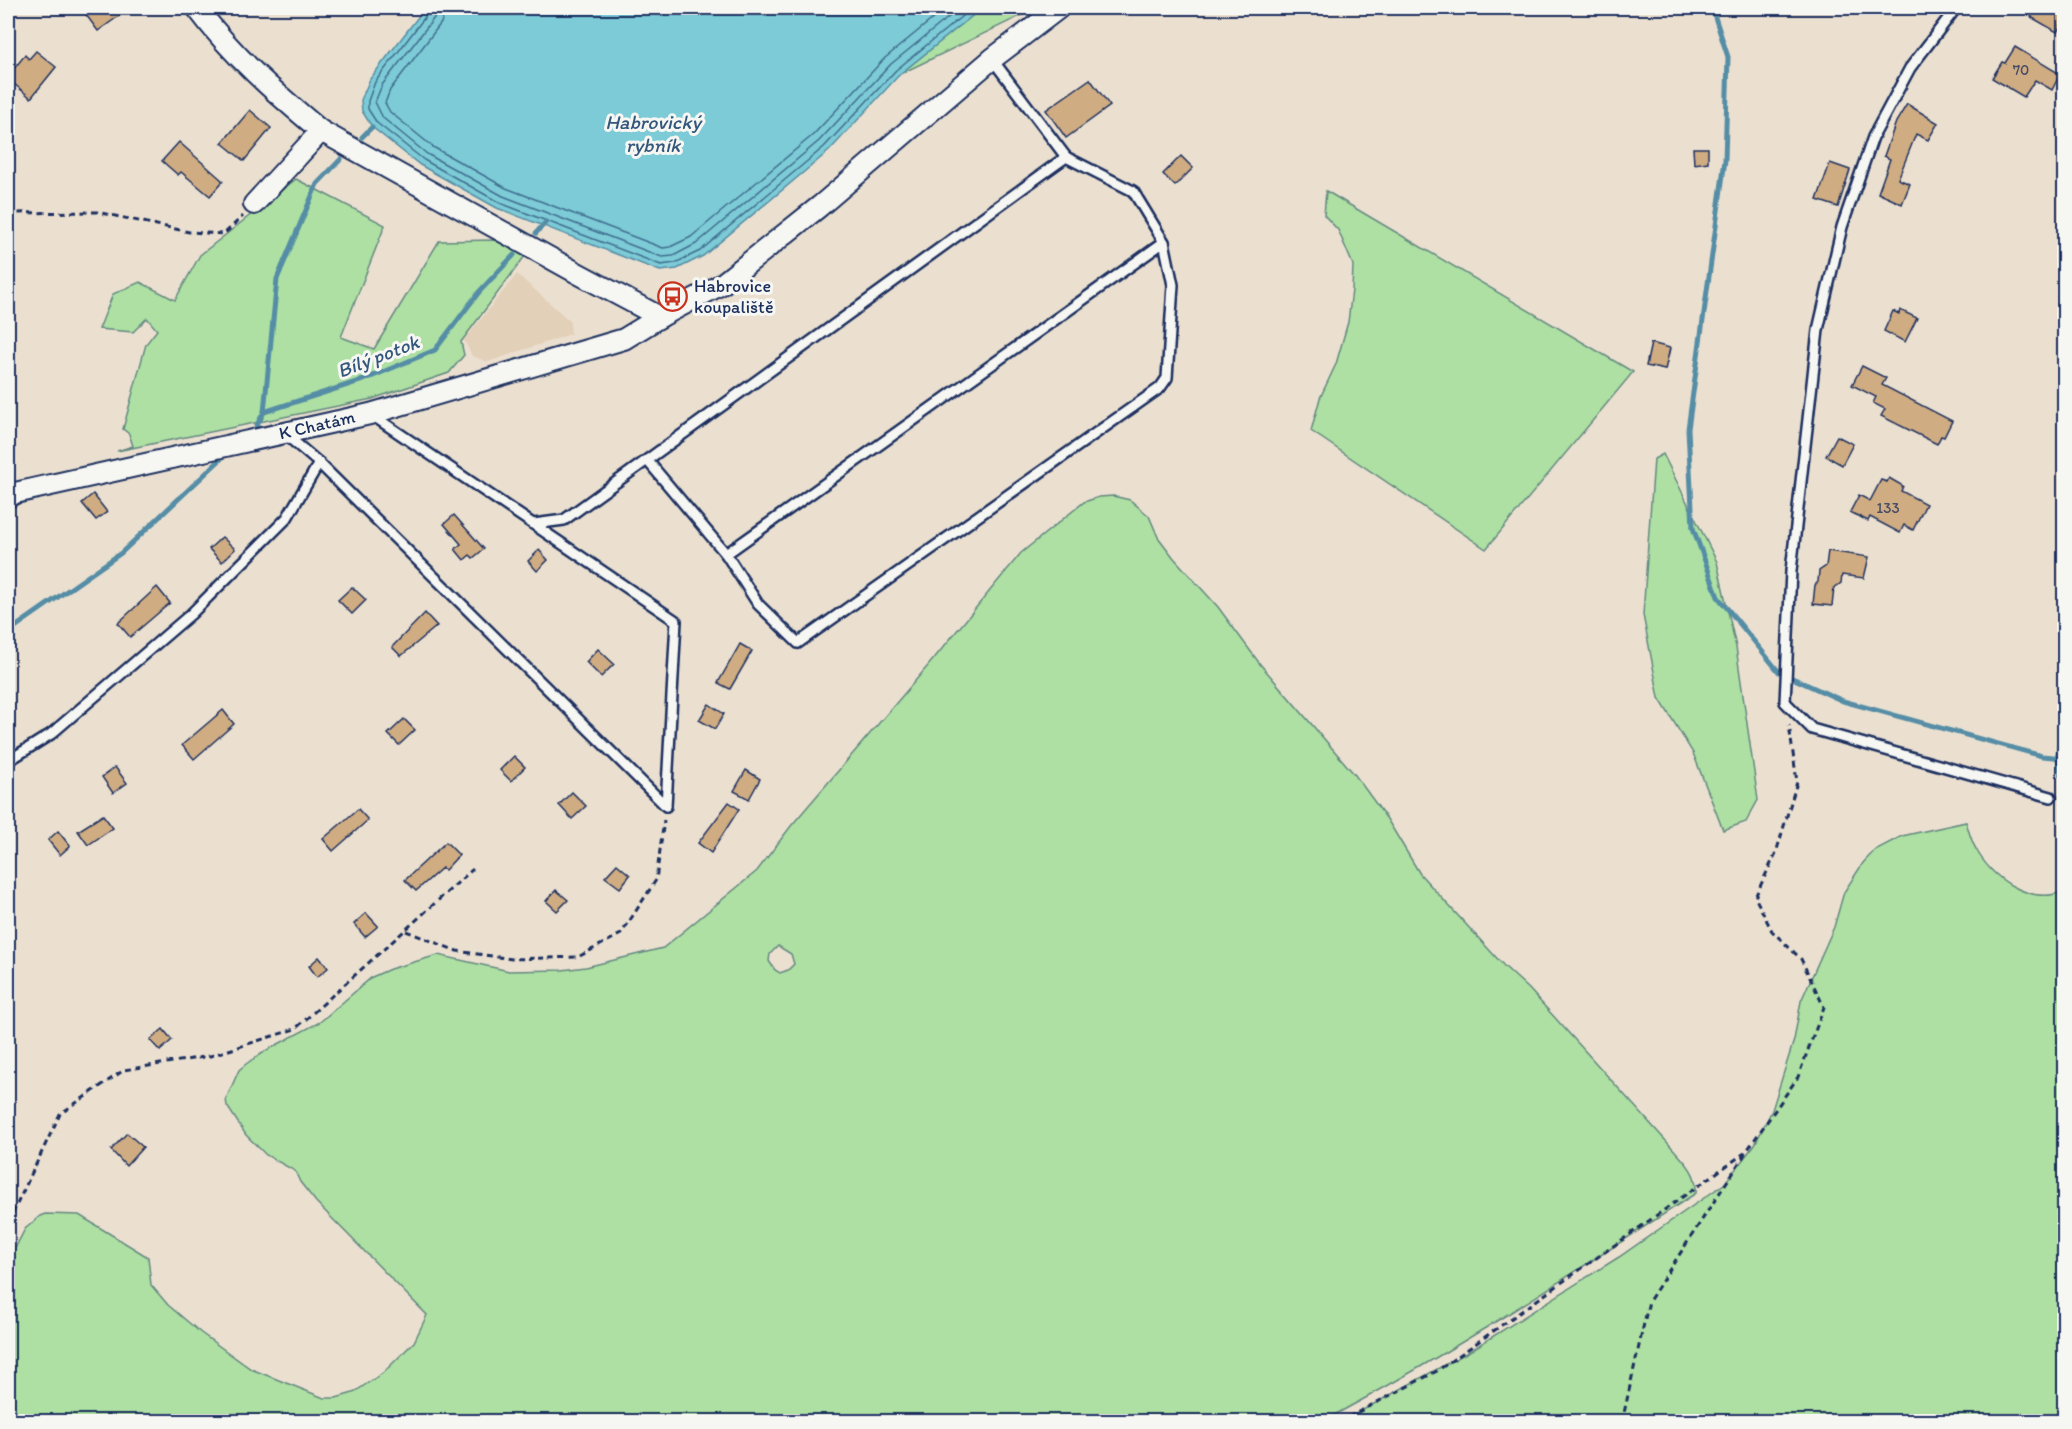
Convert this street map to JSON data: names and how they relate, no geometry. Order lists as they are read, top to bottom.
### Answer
{
  "streets": {
    "street": ["K Chatám"]
  },
  "water": ["Habrovický rybník", "Bílý potok"],
  "places": {
    "bus stop": ["Habrovice koupaliště"]
  },
  "house_numbers": ["70", "133"]
}
